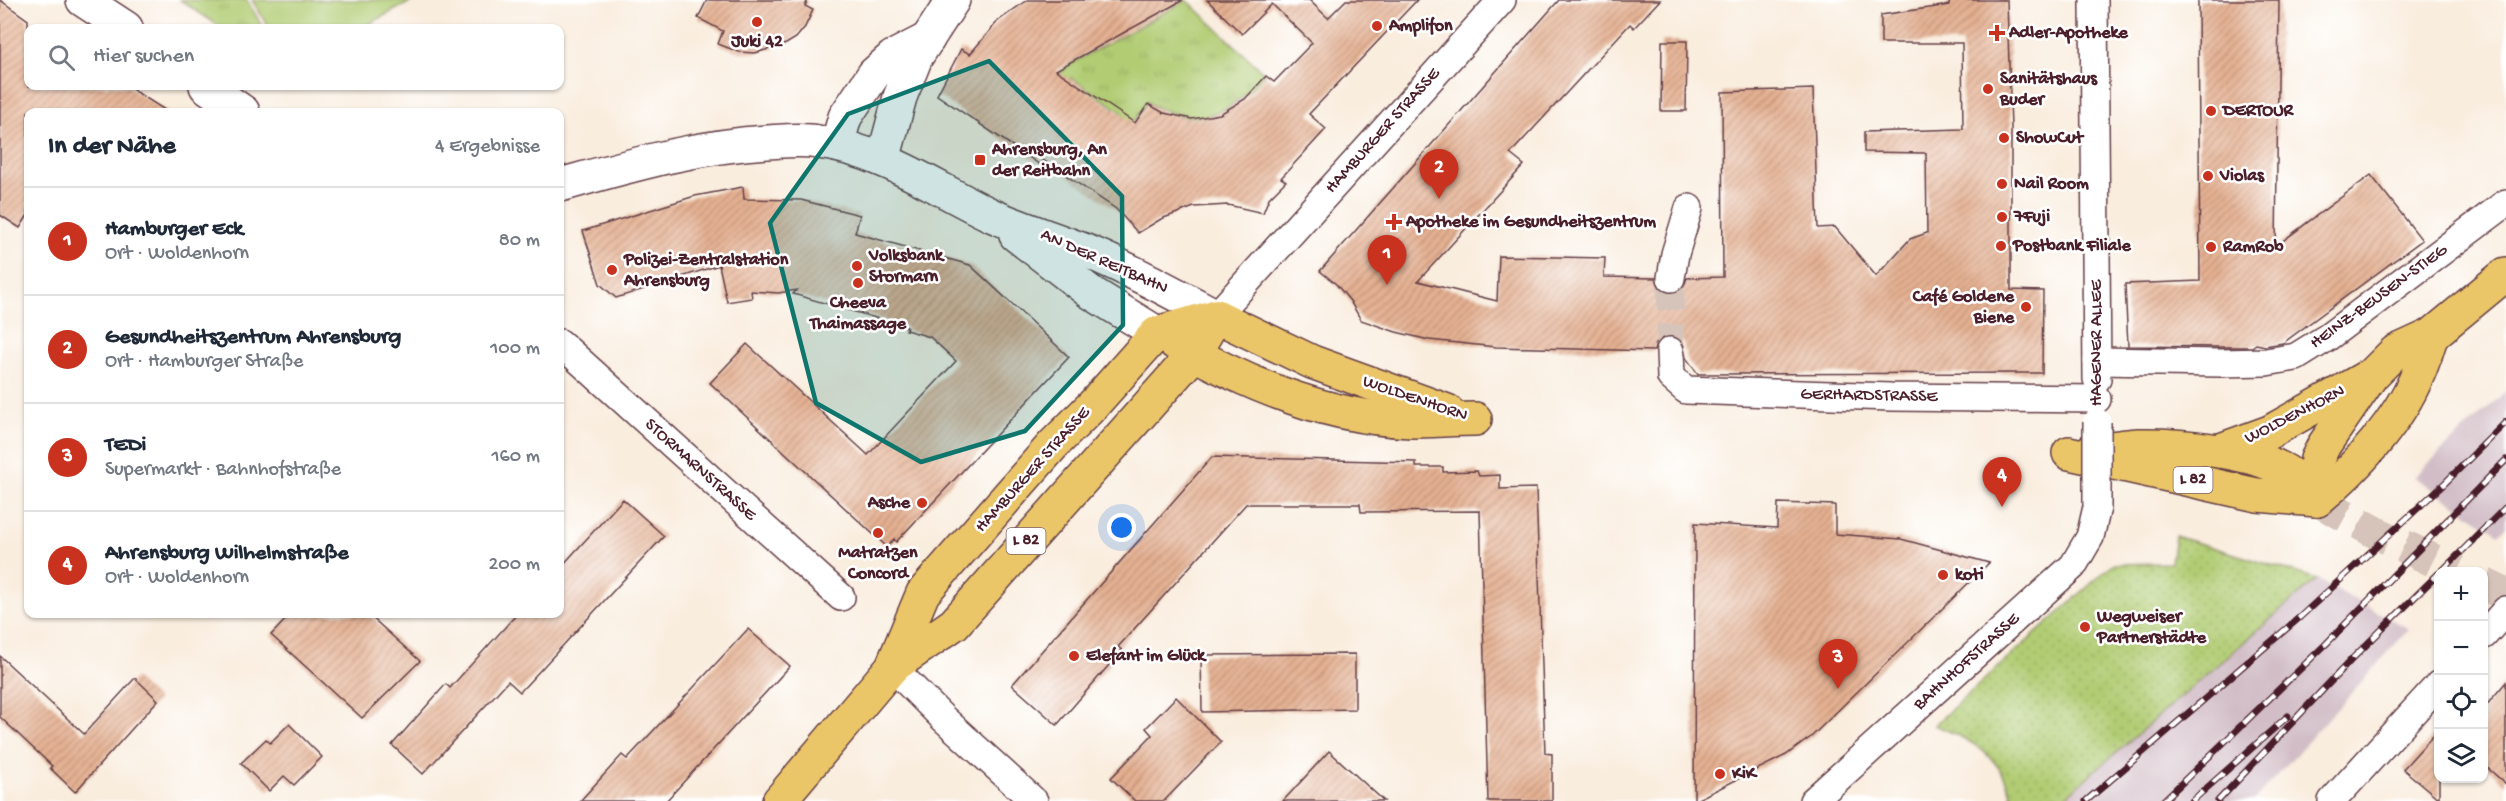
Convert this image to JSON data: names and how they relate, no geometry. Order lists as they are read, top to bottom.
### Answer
{
  "streets": {
    "main road": ["HAMBURGER STRASSE", "WOLDENHORN", "L 82"],
    "street": [
      "AN DER REITBAHN",
      "HEINZ-BEUSEN-STIEG",
      "HAGENER ALLEE",
      "GERHARDSTRASSE",
      "STORMARNSTRASSE",
      "BAHNHOFSTRASSE"
    ]
  },
  "crossings": [
    ["HAMBURGER STRASSE", "AN DER REITBAHN"],
    ["HAMBURGER STRASSE", "WOLDENHORN"],
    ["AN DER REITBAHN", "WOLDENHORN"],
    ["HEINZ-BEUSEN-STIEG", "HAGENER ALLEE"],
    ["HAGENER ALLEE", "GERHARDSTRASSE"],
    ["HAGENER ALLEE", "BAHNHOFSTRASSE"]
  ],
  "places": {
    "other": [
      "Juki 42",
      "Amplifon",
      "Sanitätshaus Buder",
      "DERTOUR",
      "ShowCut",
      "Violas",
      "Nail Room",
      "7Fuji",
      "Postbank Filiale",
      "RamRob",
      "Volksbank Stormarn",
      "Polizei-Zentralstation Ahrensburg",
      "Cheeva Thaimassage",
      "Café Goldene Biene",
      "Asche",
      "Matratzen Concord",
      "koti",
      "Wegweiser Partnerstädte",
      "Elefant im Glück",
      "KiK"
    ],
    "health": ["Adler-Apotheke", "Apotheke im Gesundheitszentrum"],
    "transit": ["Ahrensburg, An der Reitbahn"]
  },
  "page": {
    "search": "Hier suchen",
    "heading": ["In der Nähe", "4 Ergebnisse"],
    "pins": [
      "2",
      "1",
      "4",
      "3"
    ],
    "list": [
      {
        "mark": "1",
        "name": "Hamburger Eck",
        "note": "Ort · Woldenhorn",
        "value": "80 m"
      },
      {
        "mark": "2",
        "name": "Gesundheitszentrum Ahrensburg",
        "note": "Ort · Hamburger Straße",
        "value": "100 m"
      },
      {
        "mark": "3",
        "name": "TEDi",
        "note": "Supermarkt · Bahnhofstraße",
        "value": "160 m"
      },
      {
        "mark": "4",
        "name": "Ahrensburg Wilhelmstraße",
        "note": "Ort · Woldenhorn",
        "value": "200 m"
      }
    ],
    "map_buttons": ["+", "−"]
  }
}
